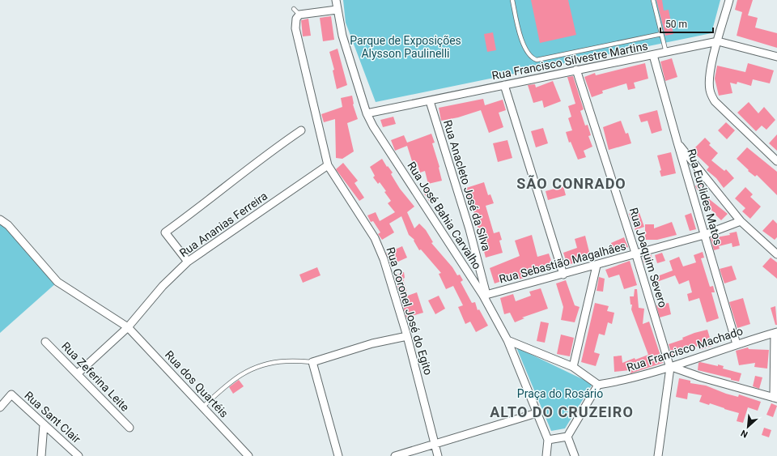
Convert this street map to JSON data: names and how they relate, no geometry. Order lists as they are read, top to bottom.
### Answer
{
  "streets": {
    "street": [
      "Rua Francisco Silvestre Martins",
      "Rua Anacleto José da Silva",
      "Rua Euclides Matos",
      "Rua José Bahia Carvalho",
      "Rua Ananias Ferreira",
      "Rua Joaquim Severo",
      "Rua Sebastião Magalhâes",
      "Rua Coronel José do Egito",
      "Rua Francisco Machado",
      "Rua Zeferina Leite",
      "Rua dos Quartéis",
      "Rua Sant Clair"
    ]
  },
  "crossings": [
    ["Rua Francisco Silvestre Martins", "Rua Anacleto José da Silva"],
    ["Rua Francisco Silvestre Martins", "Rua Euclides Matos"],
    ["Rua Francisco Silvestre Martins", "Rua José Bahia Carvalho"],
    ["Rua Francisco Silvestre Martins", "Rua Joaquim Severo"],
    ["Rua Anacleto José da Silva", "Rua José Bahia Carvalho"],
    ["Rua Anacleto José da Silva", "Rua Sebastião Magalhâes"],
    ["Rua Euclides Matos", "Rua Sebastião Magalhâes"],
    ["Rua Euclides Matos", "Rua Francisco Machado"],
    ["Rua José Bahia Carvalho", "Rua Sebastião Magalhâes"],
    ["Rua José Bahia Carvalho", "Rua Coronel José do Egito"],
    ["Rua Ananias Ferreira", "Rua Coronel José do Egito"],
    ["Rua Ananias Ferreira", "Rua Zeferina Leite"],
    ["Rua Ananias Ferreira", "Rua dos Quartéis"],
    ["Rua Joaquim Severo", "Rua Sebastião Magalhâes"],
    ["Rua Joaquim Severo", "Rua Francisco Machado"]
  ],
  "districts": ["SÃO CONRADO", "ALTO DO CRUZEIRO"],
  "parks": ["Parque de Exposições Alysson Paulinelli", "Praça do Rosário"],
  "scale_bar": "50 m",
  "north": "bottom left"
}
